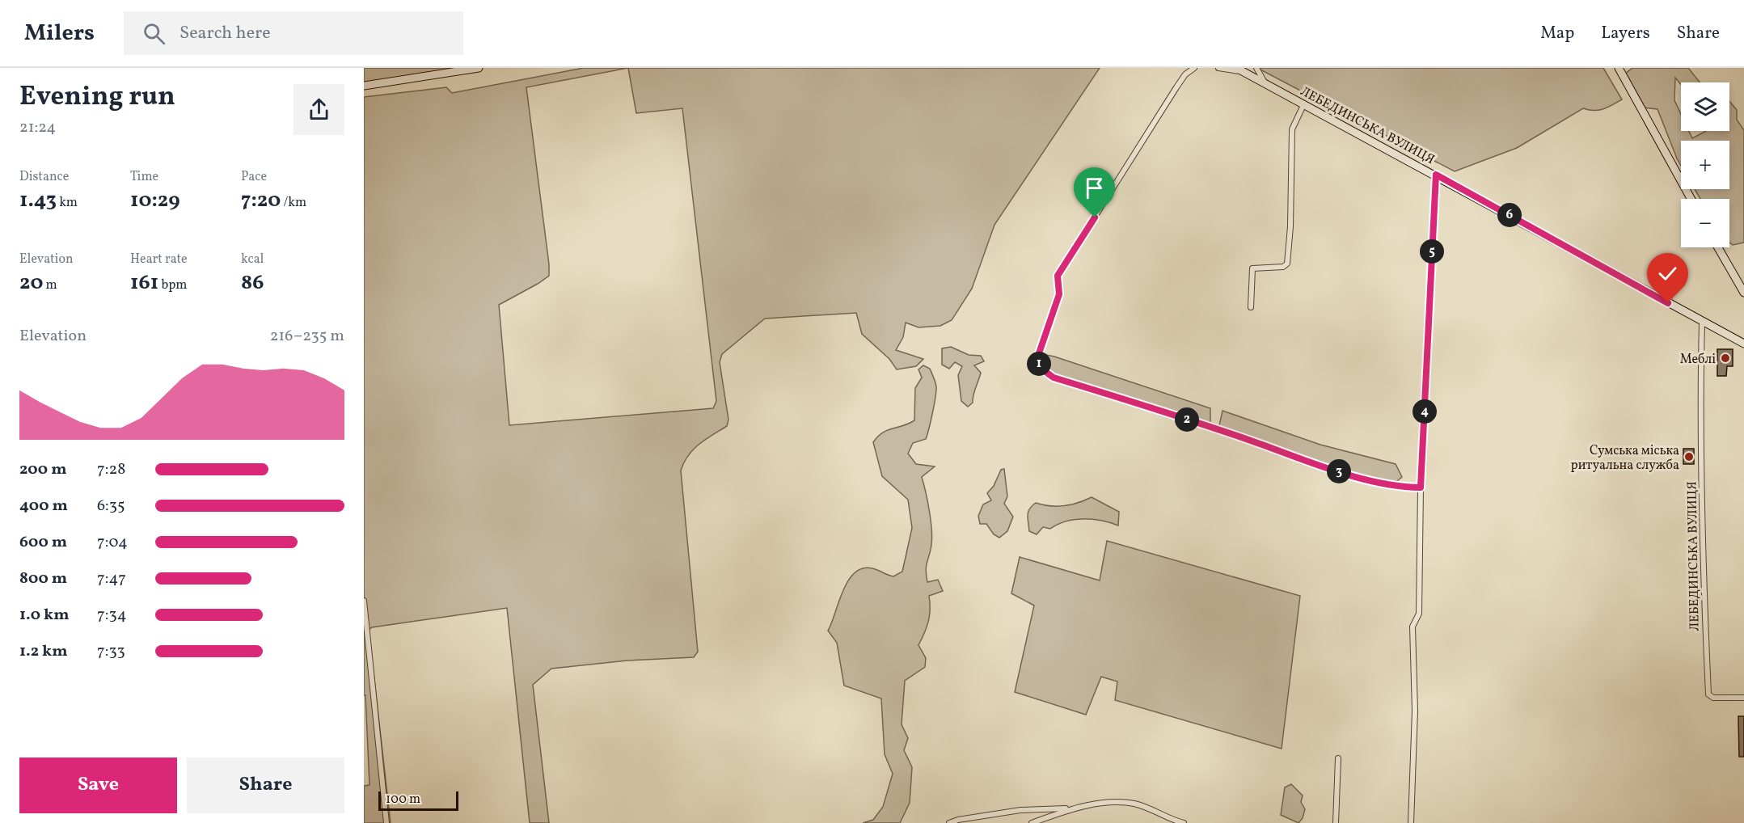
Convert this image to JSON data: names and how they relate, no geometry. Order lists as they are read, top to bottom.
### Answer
{
  "streets": {
    "street": ["ЛЕБЕДИНСЬКА ВУЛИЦЯ"]
  },
  "places": ["Меблі", "Сумська міська ритуальна служба"],
  "scale_bar": "100 m",
  "page": {
    "header": "Milers",
    "search": "Search here",
    "nav": ["Map", "Layers", "Share"],
    "heading": ["Evening run", "21:24"],
    "map_buttons": ["+", "−"],
    "stats": [
      ["Distance", "1.43 km"],
      ["Time", "10:29"],
      ["Pace", "7:20 /km"],
      ["Elevation", "20 m"],
      ["Heart rate", "161 bpm"],
      ["kcal", "86"]
    ],
    "pins": [
      "6",
      "5",
      "1",
      "4",
      "2",
      "3"
    ],
    "chart": ["Elevation", "216–235 m"],
    "list": [
      {
        "name": "200 m",
        "note": "7:28"
      },
      {
        "name": "400 m",
        "note": "6:35"
      },
      {
        "name": "600 m",
        "note": "7:04"
      },
      {
        "name": "800 m",
        "note": "7:47"
      },
      {
        "name": "1.0 km",
        "note": "7:34"
      },
      {
        "name": "1.2 km",
        "note": "7:33"
      }
    ],
    "buttons": ["Save", "Share"],
    "scale": "100 m"
  }
}
